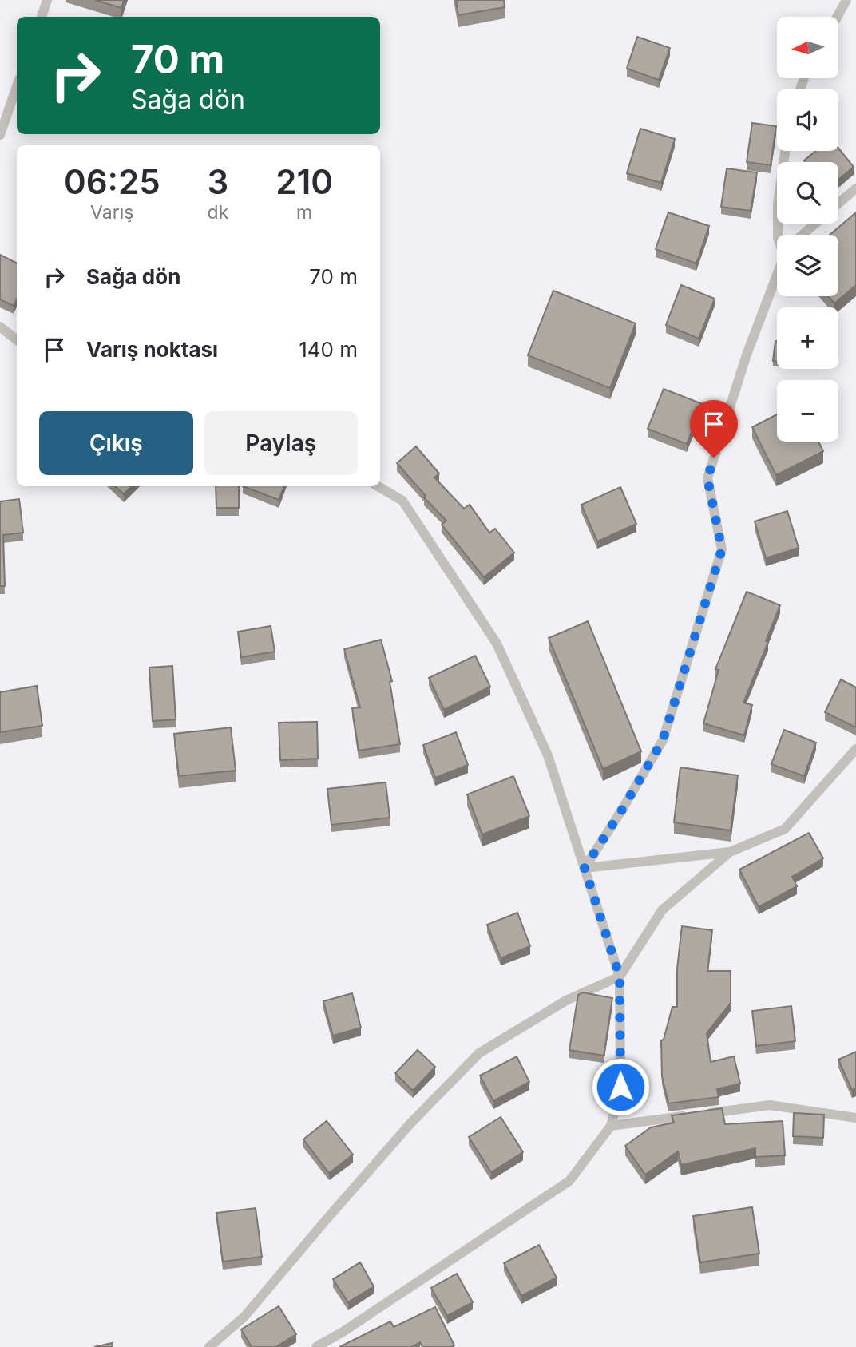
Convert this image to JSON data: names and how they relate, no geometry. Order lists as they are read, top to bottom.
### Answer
{
  "north": "left",
  "page": {
    "map_buttons": ["+", "−"],
    "turn": ["70 m", "Sağa dön"],
    "eta": [
      "06:25",
      "Varış",
      "3",
      "dk",
      "210",
      "m"
    ],
    "list": [
      {
        "name": "Sağa dön",
        "value": "70 m"
      },
      {
        "name": "Varış noktası",
        "value": "140 m"
      }
    ],
    "buttons": ["Çıkış", "Paylaş"]
  }
}
